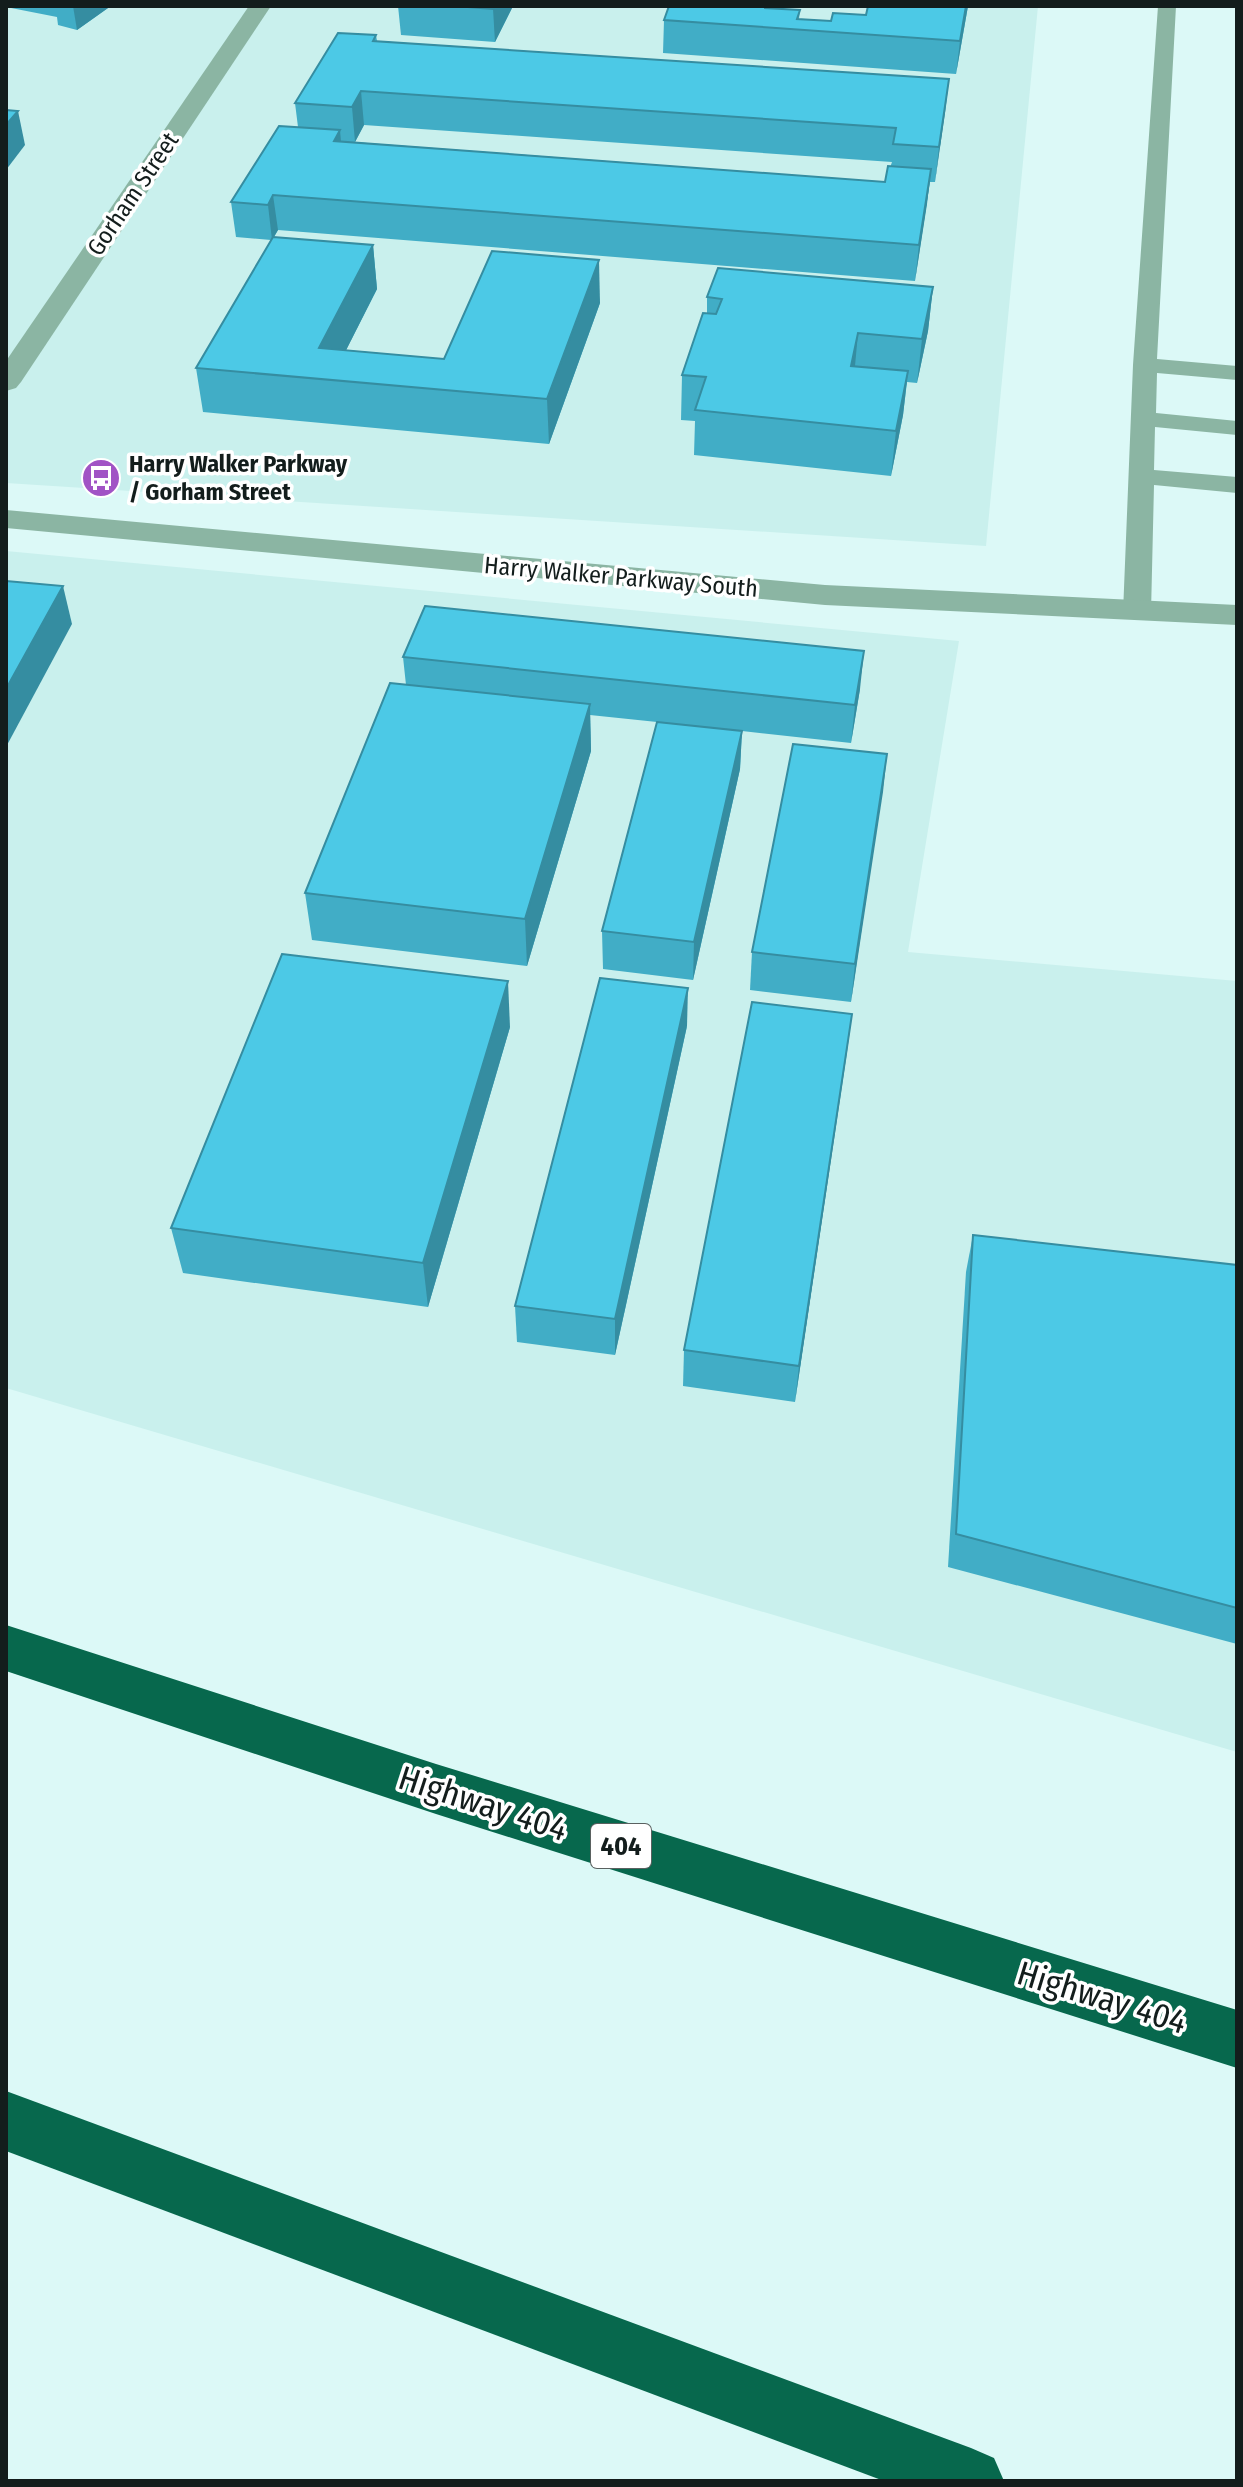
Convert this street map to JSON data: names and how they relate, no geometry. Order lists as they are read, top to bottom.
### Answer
{
  "streets": {
    "highway": ["Highway 404", "404"],
    "street": ["Gorham Street", "Harry Walker Parkway South"]
  },
  "places": {
    "bus stop": ["Harry Walker Parkway / Gorham Street"]
  }
}
